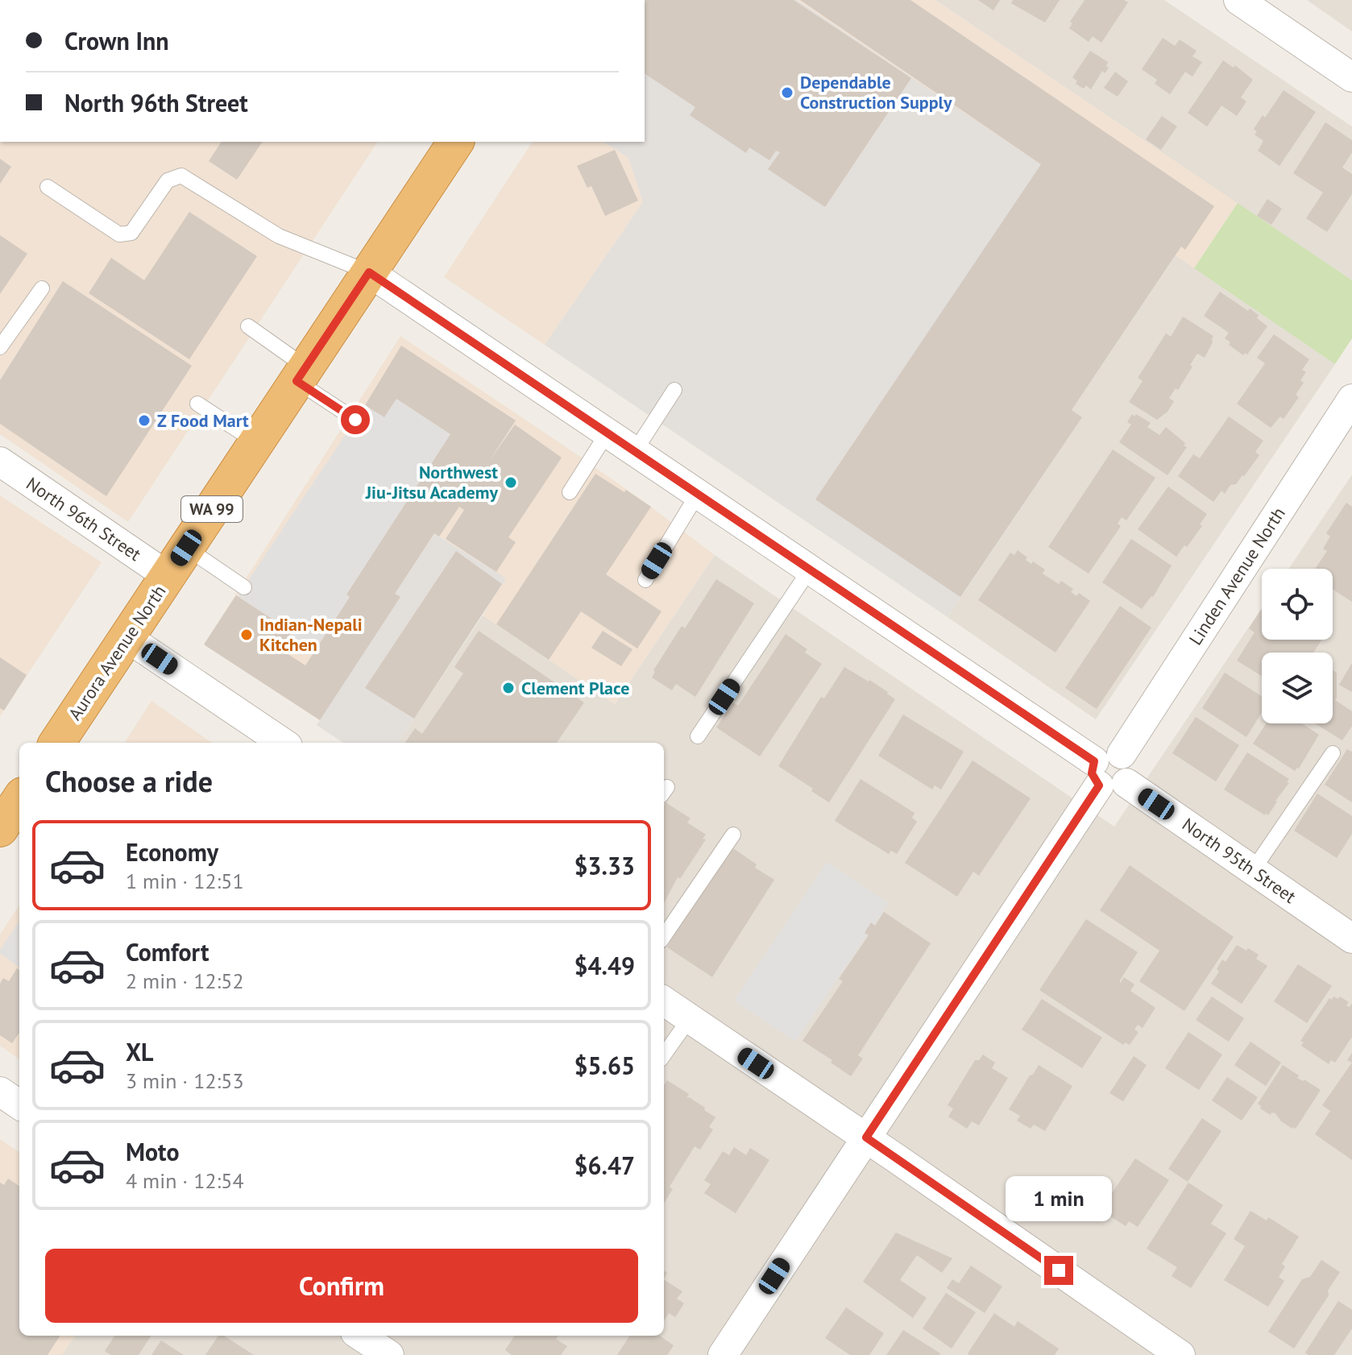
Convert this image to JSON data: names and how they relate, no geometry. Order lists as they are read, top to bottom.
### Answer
{
  "streets": {
    "highway": ["WA 99", "Aurora Avenue North"],
    "street": ["North 96th Street", "Linden Avenue North", "North 95th Street"]
  },
  "crossings": [
    ["North 96th Street", "Aurora Avenue North"],
    ["Linden Avenue North", "North 95th Street"],
    ["Aurora Avenue North", "North 95th Street"]
  ],
  "places": [
    "Dependable Construction Supply",
    "Z Food Mart",
    "Northwest Jiu-Jitsu Academy",
    "Indian-Nepali Kitchen",
    "Clement Place"
  ],
  "page": {
    "banner": ["Crown Inn", "North 96th Street"],
    "heading": "Choose a ride",
    "list": [
      {
        "name": "Economy",
        "note": "1 min · 12:51",
        "value": "$3.33"
      },
      {
        "name": "Comfort",
        "note": "2 min · 12:52",
        "value": "$4.49"
      },
      {
        "name": "XL",
        "note": "3 min · 12:53",
        "value": "$5.65"
      },
      {
        "name": "Moto",
        "note": "4 min · 12:54",
        "value": "$6.47"
      }
    ],
    "bubble": "1 min",
    "buttons": "Confirm"
  }
}
